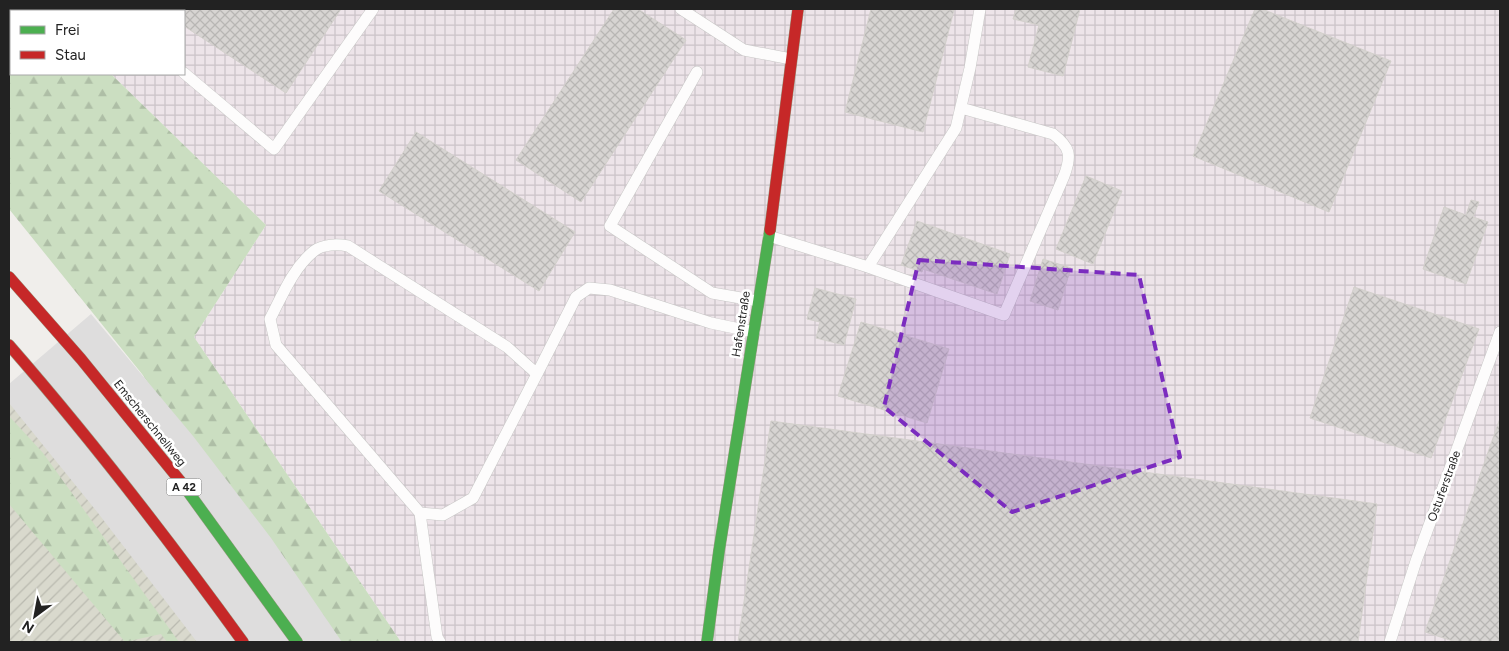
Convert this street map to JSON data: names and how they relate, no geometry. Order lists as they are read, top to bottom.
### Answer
{
  "streets": {
    "main road": ["Hafenstraße", "Emscherschnellweg", "A 42"],
    "lane": ["Ostuferstraße"]
  },
  "legend": ["Frei", "Stau"],
  "north": "bottom left"
}
